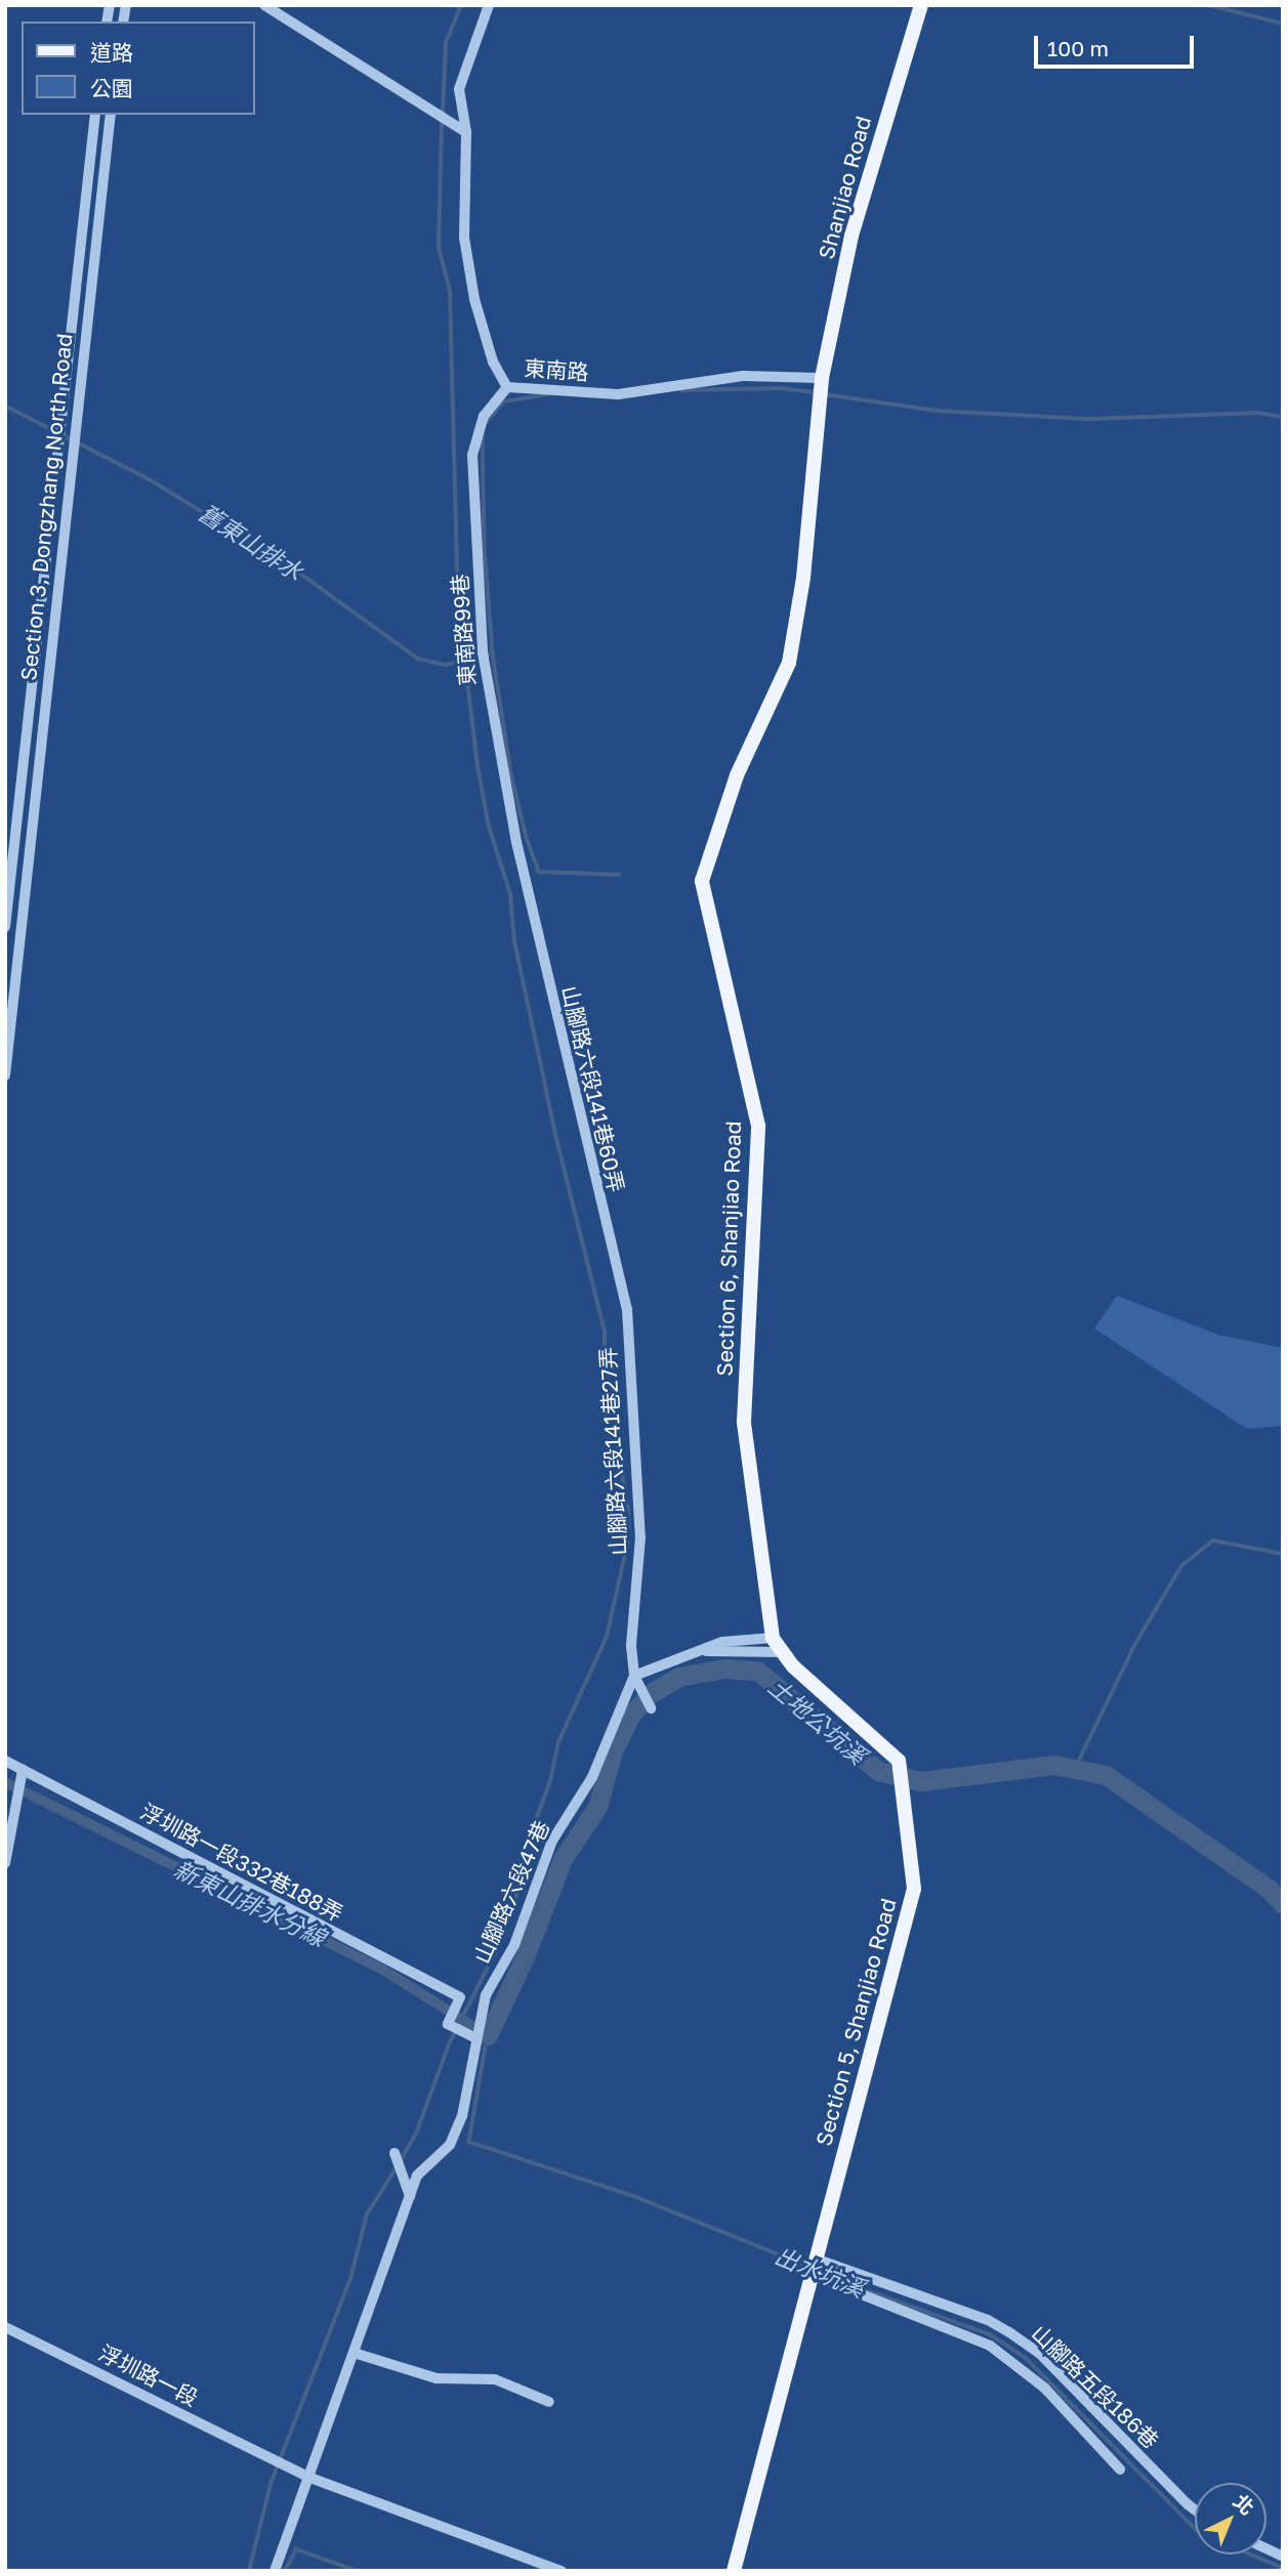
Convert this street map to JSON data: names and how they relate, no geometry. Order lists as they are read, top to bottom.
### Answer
{
  "streets": {
    "main road": ["Shanjiao Road", "Section 6, Shanjiao Road", "Section 5, Shanjiao Road"],
    "street": [
      "東南路",
      "Section 3, Dongzhang North Road",
      "東南路99巷",
      "山腳路六段141巷60弄",
      "山腳路六段141巷27弄",
      "浮圳路一段332巷188弄",
      "山腳路六段47巷",
      "浮圳路一段",
      "山腳路五段186巷"
    ]
  },
  "crossings": [
    ["Shanjiao Road", "東南路"],
    ["Shanjiao Road", "Section 6, Shanjiao Road"],
    ["東南路", "東南路99巷"],
    ["東南路99巷", "山腳路六段141巷60弄"],
    ["山腳路六段141巷60弄", "山腳路六段141巷27弄"],
    ["Section 6, Shanjiao Road", "Section 5, Shanjiao Road"],
    ["山腳路六段141巷27弄", "山腳路六段47巷"],
    ["浮圳路一段332巷188弄", "山腳路六段47巷"],
    ["山腳路六段47巷", "浮圳路一段"],
    ["Section 5, Shanjiao Road", "山腳路五段186巷"]
  ],
  "water": [
    "舊東山排水",
    "土地公坑溪",
    "新東山排水分線",
    "出水坑溪"
  ],
  "legend": ["道路", "公園"],
  "scale_bar": "100 m",
  "north": "top right"
}
